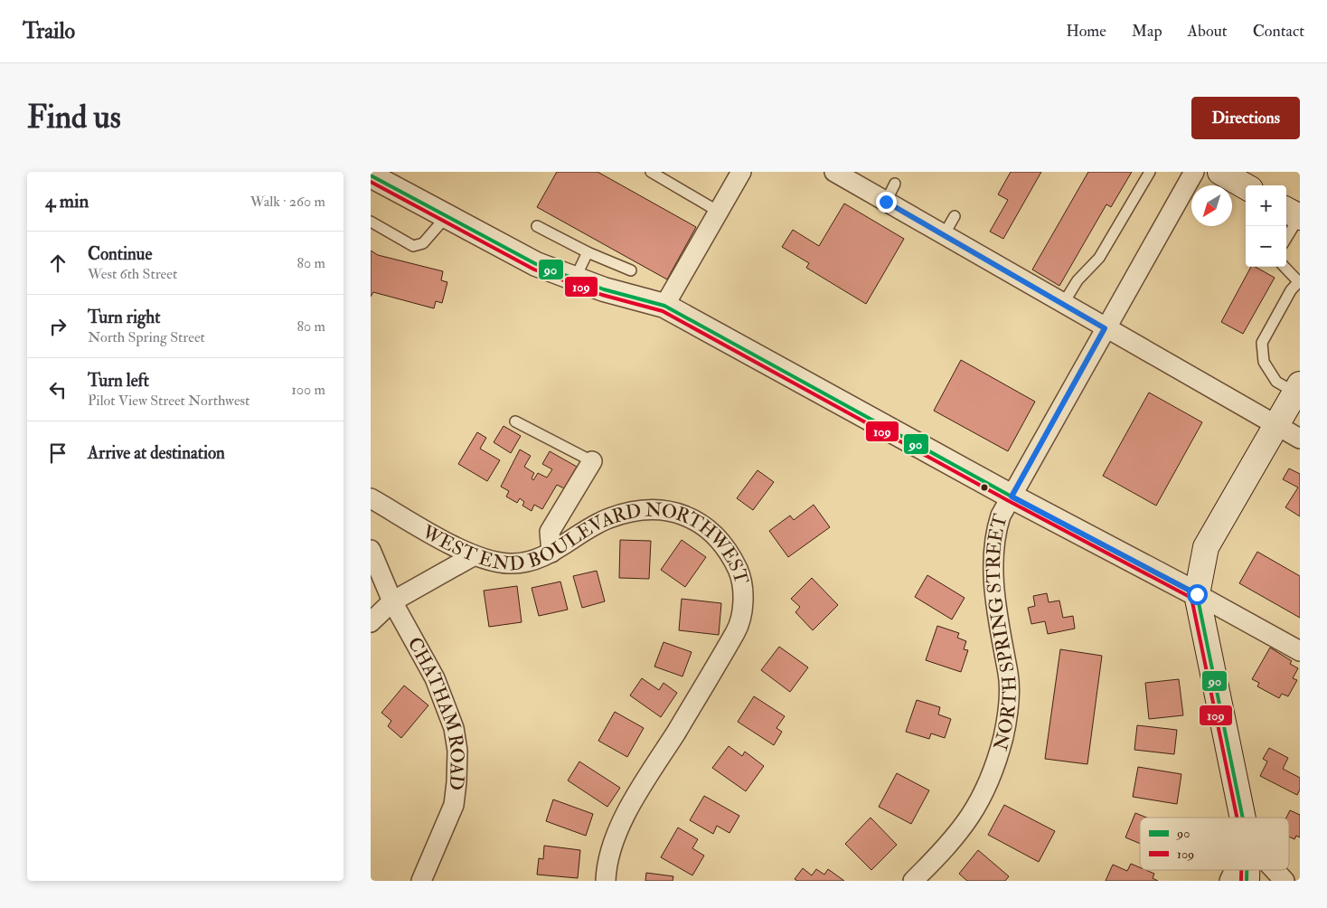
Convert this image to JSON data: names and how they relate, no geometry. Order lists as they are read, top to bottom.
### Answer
{
  "streets": {
    "street": ["WEST END BOULEVARD NORTHWEST", "NORTH SPRING STREET", "CHATHAM ROAD"]
  },
  "lines": ["transit line 90", "transit line 109"],
  "legend": ["90", "109"],
  "north": "bottom left",
  "page": {
    "header": "Trailo",
    "nav": [
      "Home",
      "Map",
      "About",
      "Contact"
    ],
    "buttons": "Directions",
    "title": "Find us",
    "heading": ["4 min", "Walk · 260 m"],
    "map_buttons": ["+", "−"],
    "list": [
      ["Continue", "West 6th Street", "80 m"],
      ["Turn right", "North Spring Street", "80 m"],
      ["Turn left", "Pilot View Street Northwest", "100 m"],
      "Arrive at destination"
    ]
  }
}
